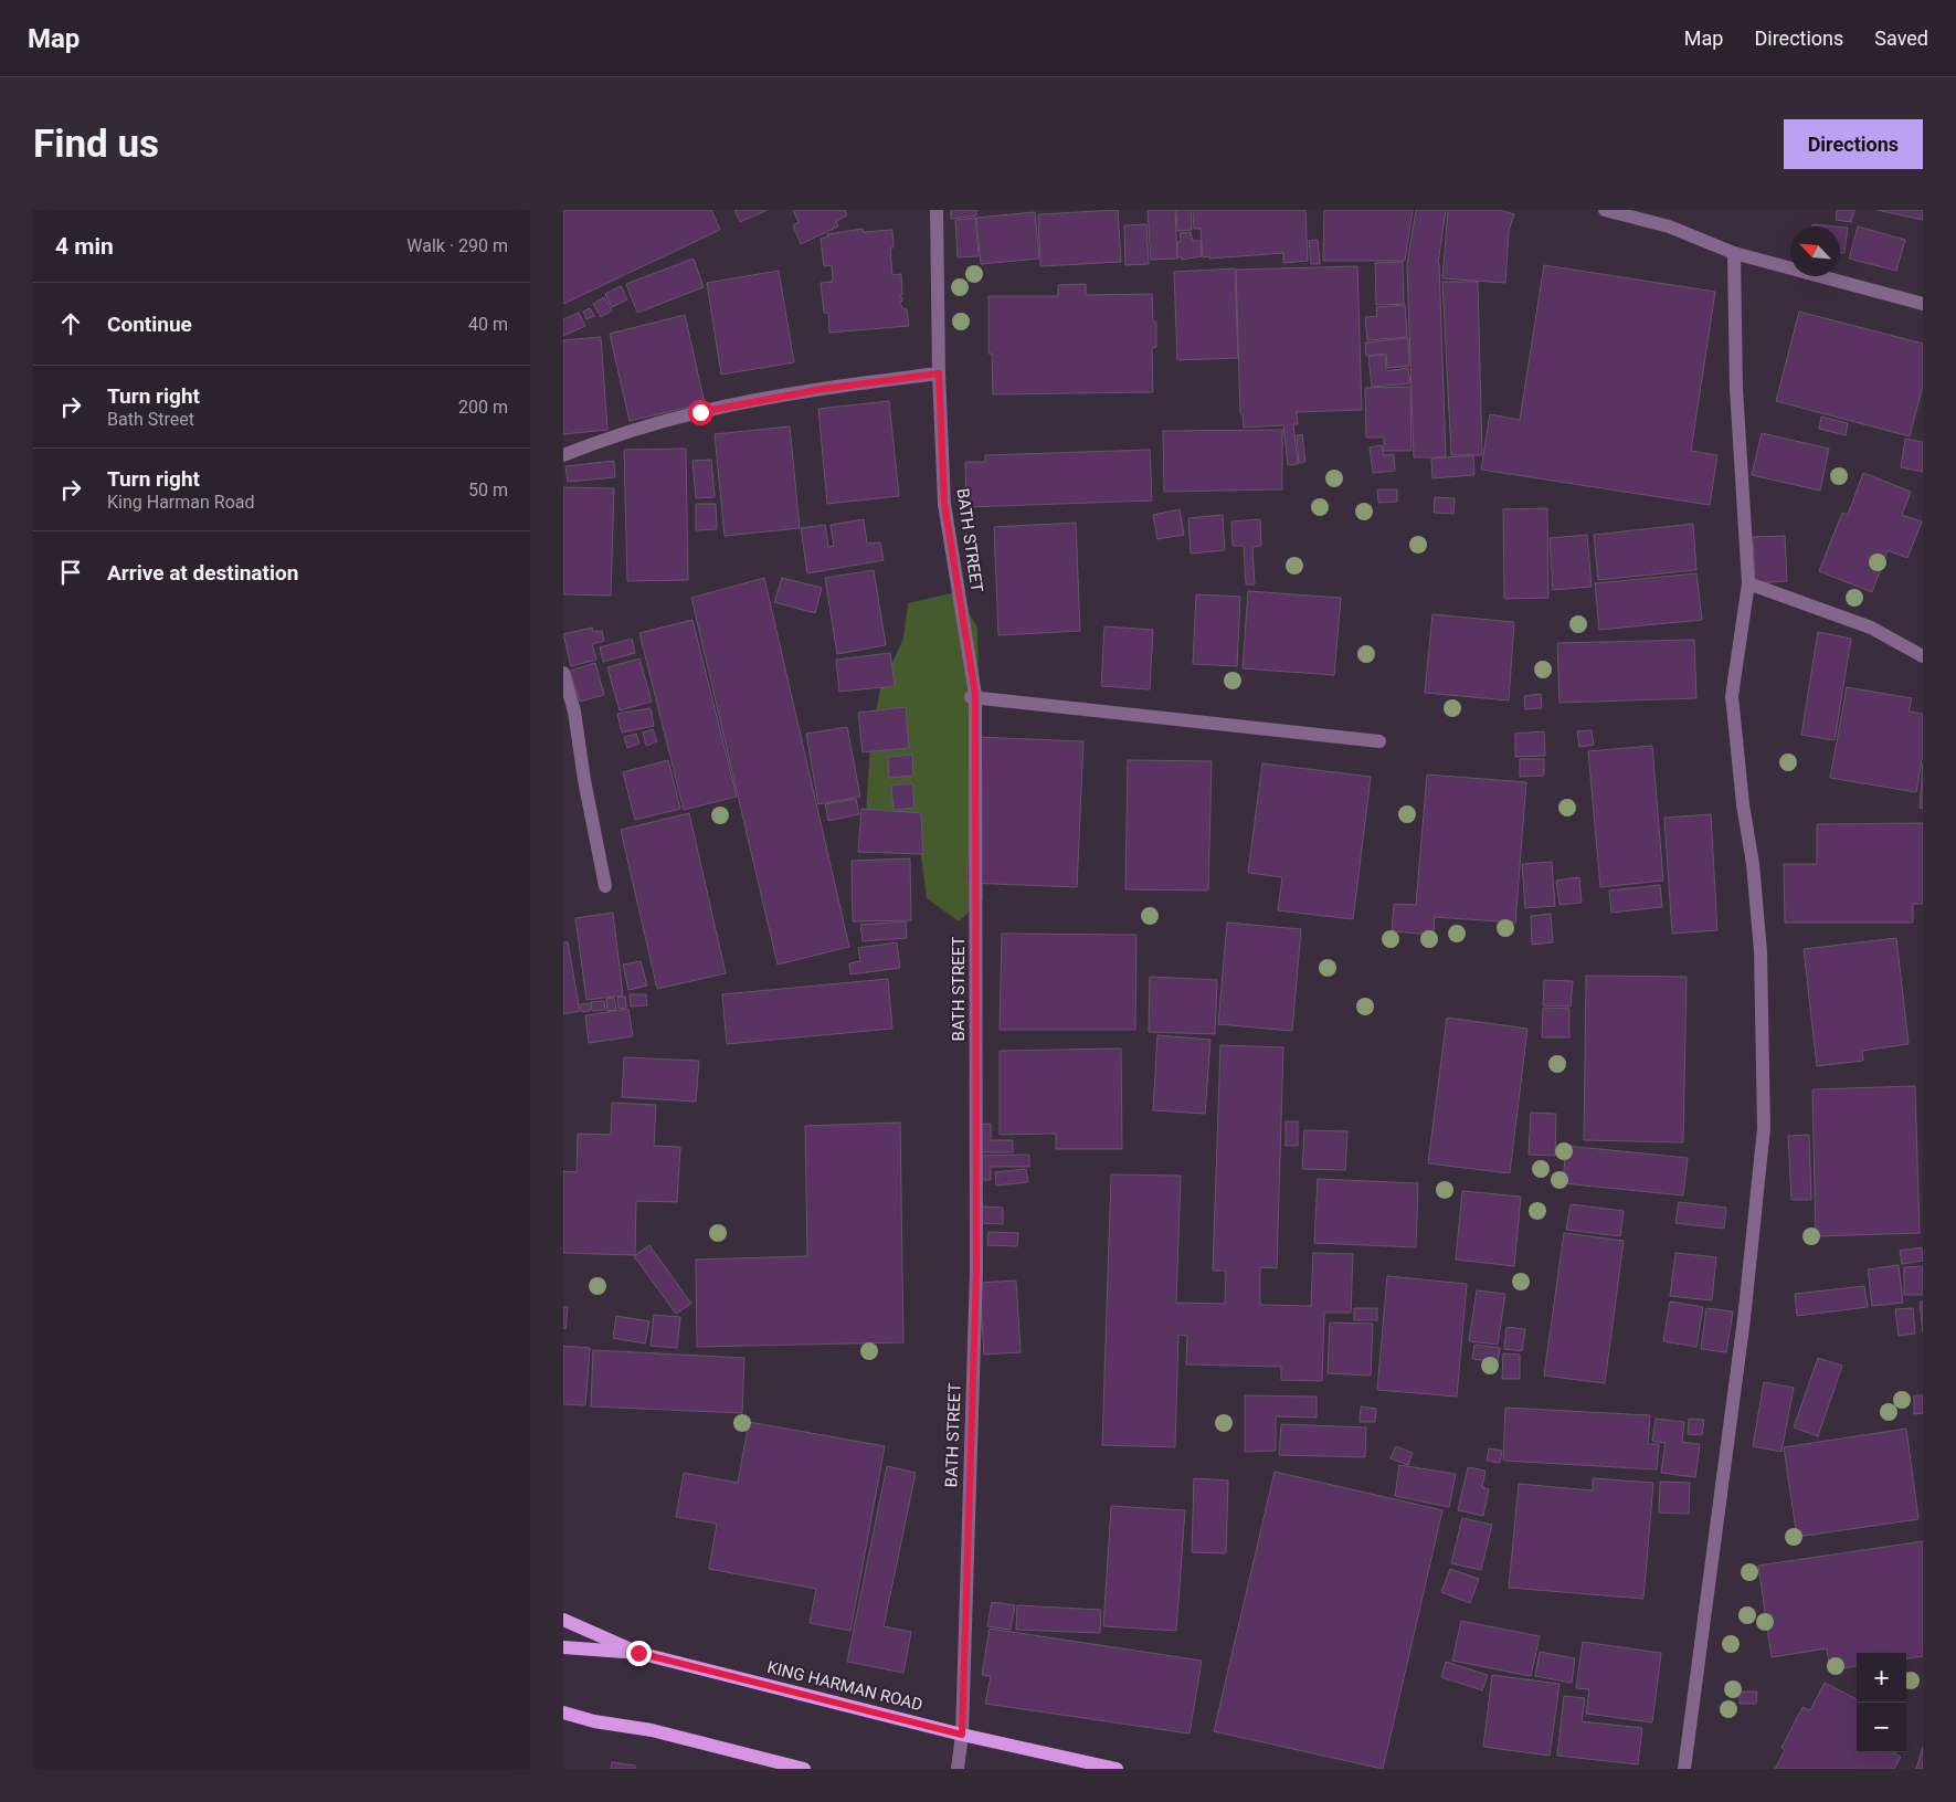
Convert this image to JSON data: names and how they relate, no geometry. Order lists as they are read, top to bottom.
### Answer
{
  "streets": {
    "main road": ["KING HARMAN ROAD"],
    "street": ["BATH STREET"]
  },
  "crossings": [
    ["BATH STREET", "KING HARMAN ROAD"]
  ],
  "north": "top left",
  "page": {
    "header": "Map",
    "nav": ["Map", "Directions", "Saved"],
    "buttons": "Directions",
    "title": "Find us",
    "heading": ["4 min", "Walk · 290 m"],
    "list": [
      ["Continue", "40 m"],
      ["Turn right", "Bath Street", "200 m"],
      ["Turn right", "King Harman Road", "50 m"],
      "Arrive at destination"
    ],
    "map_buttons": ["+", "−"]
  }
}
